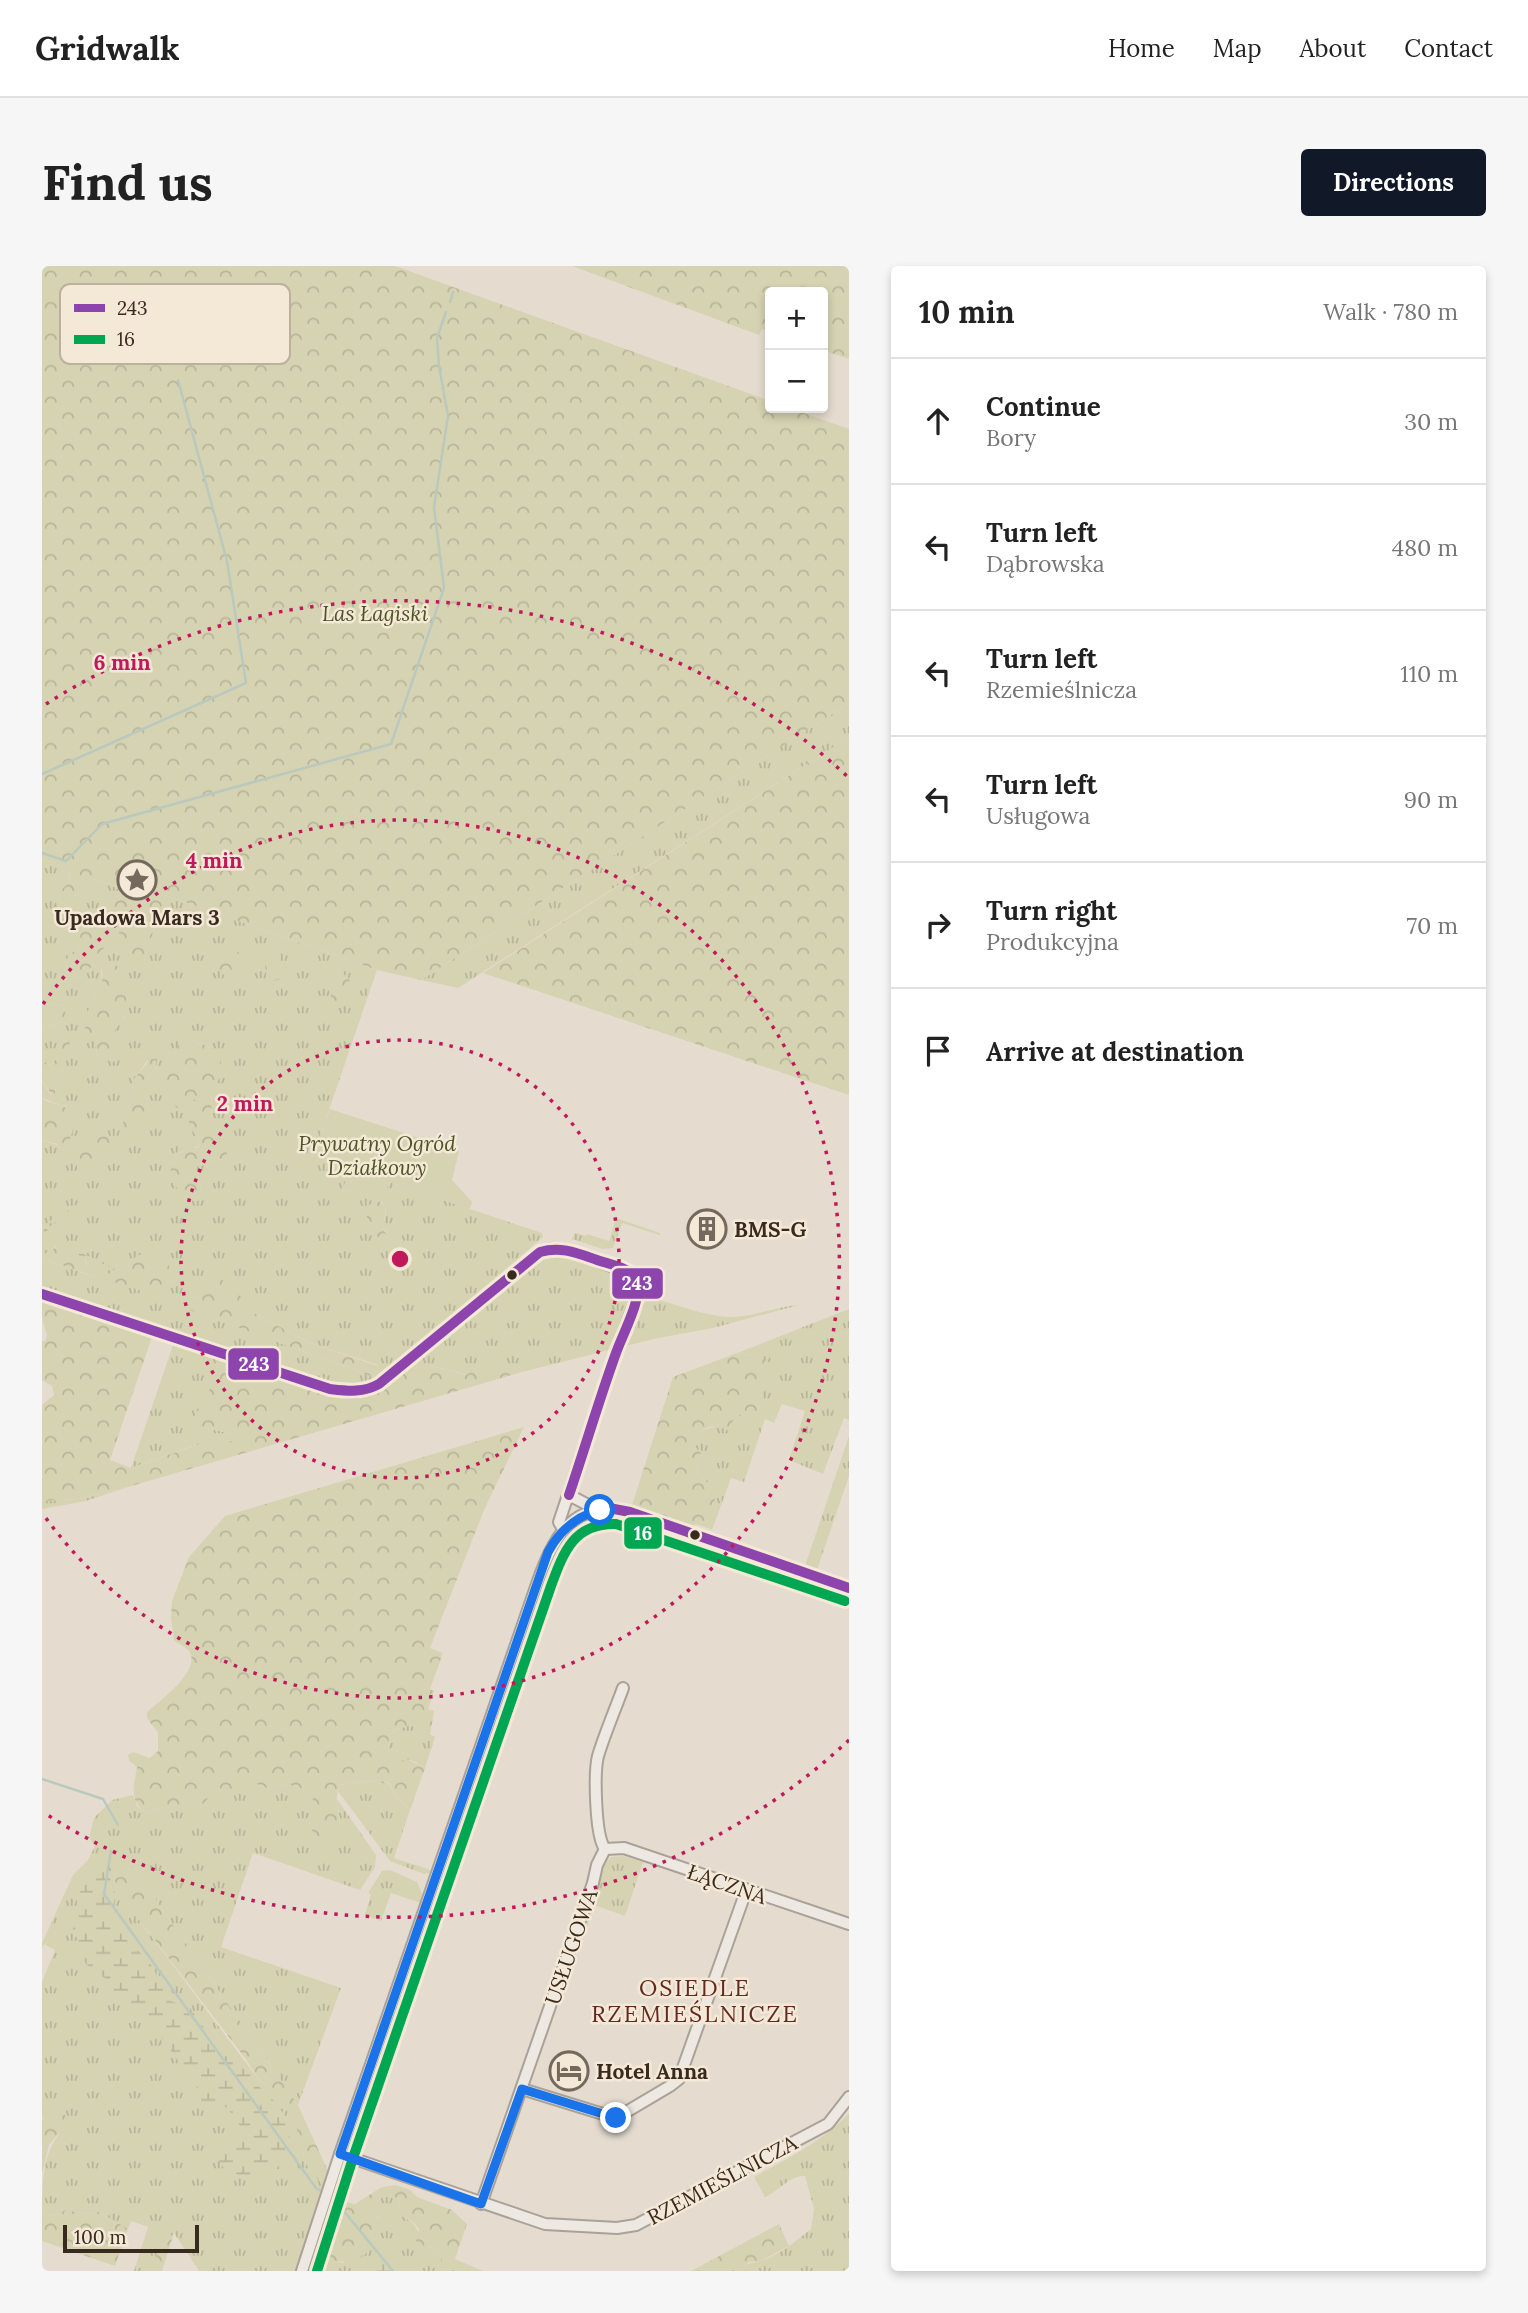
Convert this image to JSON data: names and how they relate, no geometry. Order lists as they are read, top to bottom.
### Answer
{
  "streets": {
    "street": ["ŁĄCZNA", "USŁUGOWA", "RZEMIEŚLNICZA"]
  },
  "crossings": [
    ["ŁĄCZNA", "USŁUGOWA"],
    ["USŁUGOWA", "RZEMIEŚLNICZA"]
  ],
  "districts": ["OSIEDLE RZEMIEŚLNICZE"],
  "parks": ["Las Łagiski", "Prywatny Ogród Działkowy"],
  "places": {
    "place": ["Upadowa Mars 3"],
    "building": ["BMS-G"],
    "hotel": ["Hotel Anna"]
  },
  "lines": ["transit line 243", "transit line 16"],
  "legend": ["243", "16"],
  "scale_bar": "100 m",
  "page": {
    "header": "Gridwalk",
    "nav": [
      "Home",
      "Map",
      "About",
      "Contact"
    ],
    "buttons": "Directions",
    "title": "Find us",
    "heading": ["10 min", "Walk · 780 m"],
    "map_buttons": ["+", "−"],
    "list": [
      ["Continue", "Bory", "30 m"],
      ["Turn left", "Dąbrowska", "480 m"],
      ["Turn left", "Rzemieślnicza", "110 m"],
      ["Turn left", "Usługowa", "90 m"],
      ["Turn right", "Produkcyjna", "70 m"],
      "Arrive at destination"
    ],
    "scale": "100 m"
  },
  "rings": ["6 min", "4 min", "2 min"]
}
